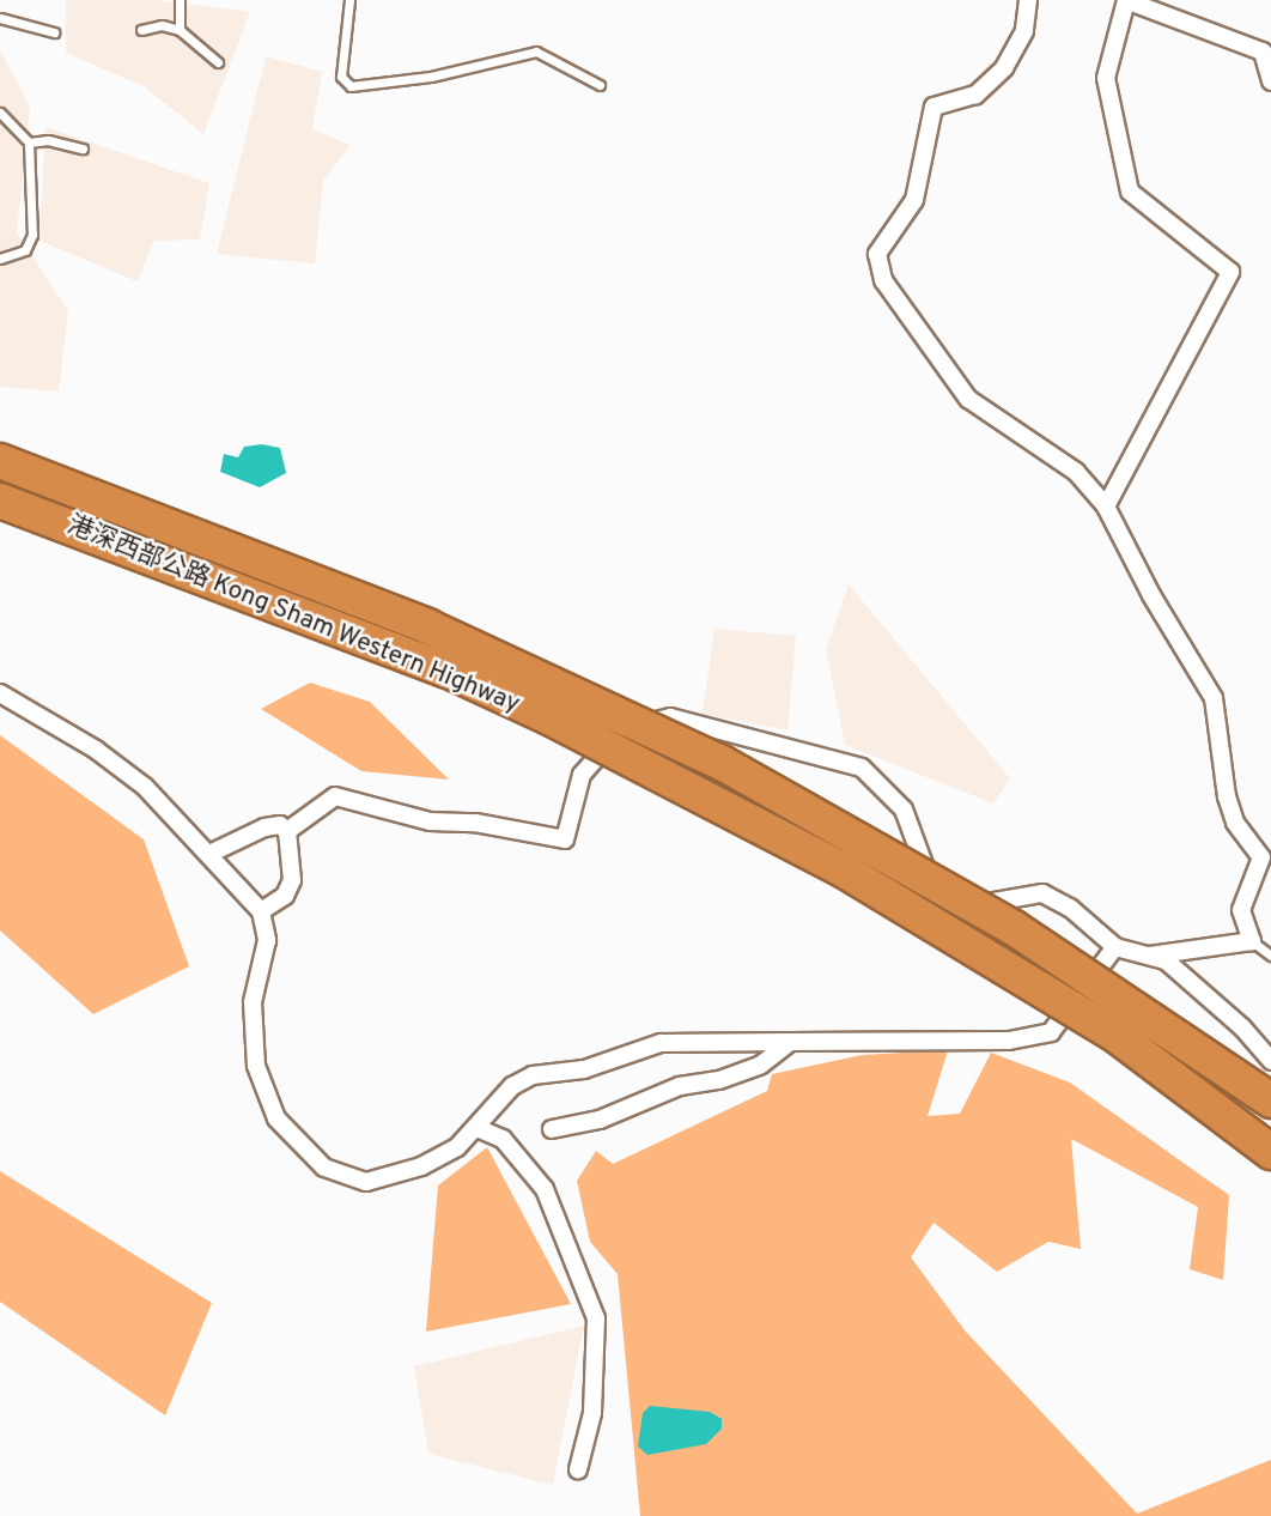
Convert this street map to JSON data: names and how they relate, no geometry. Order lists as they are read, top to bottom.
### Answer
{
  "streets": {
    "highway": ["港深西部公路 Kong Sham Western Highway"]
  }
}
